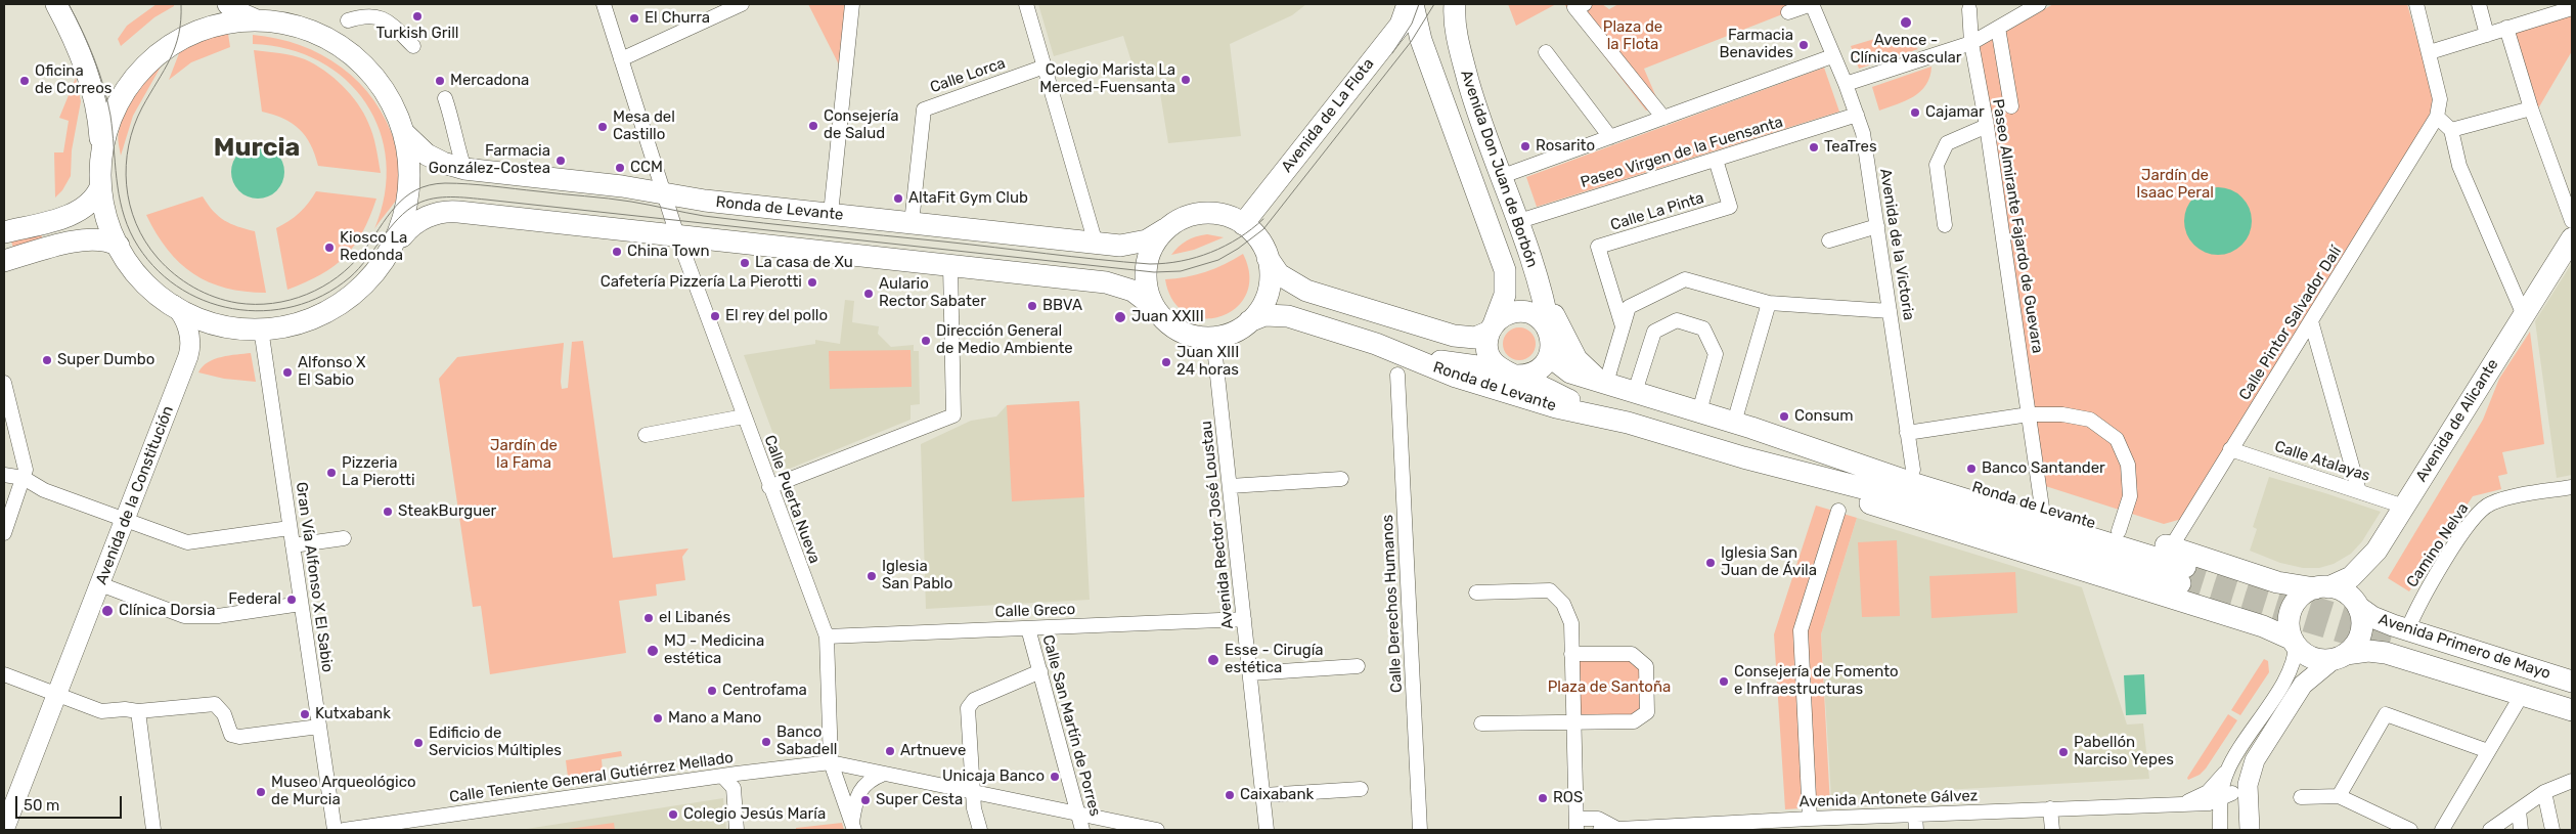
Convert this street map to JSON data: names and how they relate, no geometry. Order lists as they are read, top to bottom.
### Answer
{
  "streets": {
    "main road": [
      "Avenida de La Flota",
      "Avenida Don Juan de Borbón",
      "Ronda de Levante",
      "Avenida de Alicante",
      "Avenida de la Constitución",
      "Avenida Primero de Mayo"
    ],
    "street": [
      "Calle Lorca",
      "Paseo Virgen de la Fuensanta",
      "Calle La Pinta",
      "Paseo Almirante Fajardo de Guevara",
      "Avenida de la Victoria",
      "Calle Pintor Salvador Dalí",
      "Calle Atalayas",
      "Calle Puerta Nueva",
      "Avenida Rector José Loustau",
      "Camino Nelva",
      "Gran Vía Alfonso X El Sabio",
      "Calle Derechos Humanos",
      "Calle Greco",
      "Calle San Martín de Porres",
      "Calle Teniente General Gutiérrez Mellado",
      "Avenida Antonete Gálvez"
    ]
  },
  "crossings": [
    ["Calle Lorca", "Ronda de Levante"],
    ["Avenida de La Flota", "Ronda de Levante"],
    ["Avenida de La Flota", "Avenida Rector José Loustau"],
    ["Paseo Virgen de la Fuensanta", "Avenida Don Juan de Borbón"],
    ["Paseo Virgen de la Fuensanta", "Calle La Pinta"],
    ["Paseo Virgen de la Fuensanta", "Avenida de la Victoria"],
    ["Avenida Don Juan de Borbón", "Ronda de Levante"],
    ["Ronda de Levante", "Paseo Almirante Fajardo de Guevara"],
    ["Ronda de Levante", "Avenida de la Victoria"],
    ["Ronda de Levante", "Calle Pintor Salvador Dalí"],
    ["Ronda de Levante", "Avenida de Alicante"],
    ["Ronda de Levante", "Calle Puerta Nueva"],
    ["Ronda de Levante", "Avenida Rector José Loustau"],
    ["Ronda de Levante", "Avenida Primero de Mayo"],
    ["Calle Pintor Salvador Dalí", "Calle Atalayas"],
    ["Avenida de Alicante", "Calle Atalayas"],
    ["Avenida de Alicante", "Avenida Primero de Mayo"],
    ["Calle Puerta Nueva", "Calle Greco"],
    ["Calle Puerta Nueva", "Calle Teniente General Gutiérrez Mellado"],
    ["Avenida Rector José Loustau", "Calle Greco"],
    ["Camino Nelva", "Avenida Primero de Mayo"],
    ["Calle Greco", "Calle San Martín de Porres"],
    ["Calle San Martín de Porres", "Calle Teniente General Gutiérrez Mellado"]
  ],
  "districts": ["Murcia"],
  "parks": [
    "Plaza de la Flota",
    "Jardín de Isaac Peral",
    "Jardín de la Fama",
    "Plaza de Santoña"
  ],
  "places": [
    "Turkish Grill",
    "El Churra",
    "Avence - Clínica vascular",
    "Farmacia Benavides",
    "Colegio Marista La Merced-Fuensanta",
    "Oficina de Correos",
    "Mercadona",
    "Cajamar",
    "Consejería de Salud",
    "Mesa del Castillo",
    "Rosarito",
    "TeaTres",
    "Farmacia González-Costea",
    "CCM",
    "AltaFit Gym Club",
    "Kiosco La Redonda",
    "China Town",
    "La casa de Xu",
    "Cafetería Pizzería La Pierotti",
    "Aulario Rector Sabater",
    "BBVA",
    "El rey del pollo",
    "Juan XXIII",
    "Dirección General de Medio Ambiente",
    "Super Dumbo",
    "Juan XIII 24 horas",
    "Alfonso X El Sabio",
    "Consum",
    "Banco Santander",
    "Pizzeria La Pierotti",
    "SteakBurguer",
    "Iglesia San Juan de Ávila",
    "Iglesia San Pablo",
    "Federal",
    "Clínica Dorsia",
    "el Libanés",
    "MJ - Medicina estética",
    "Esse - Cirugía estética",
    "Consejería de Fomento e Infraestructuras",
    "Centrofama",
    "Kutxabank",
    "Mano a Mano",
    "Banco Sabadell",
    "Edificio de Servicios Múltiples",
    "Artnueve",
    "Pabellón Narciso Yepes",
    "Unicaja Banco",
    "Museo Arqueológico de Murcia",
    "Caixabank",
    "ROS",
    "Super Cesta",
    "Colegio Jesús María"
  ],
  "scale_bar": "50 m"
}
